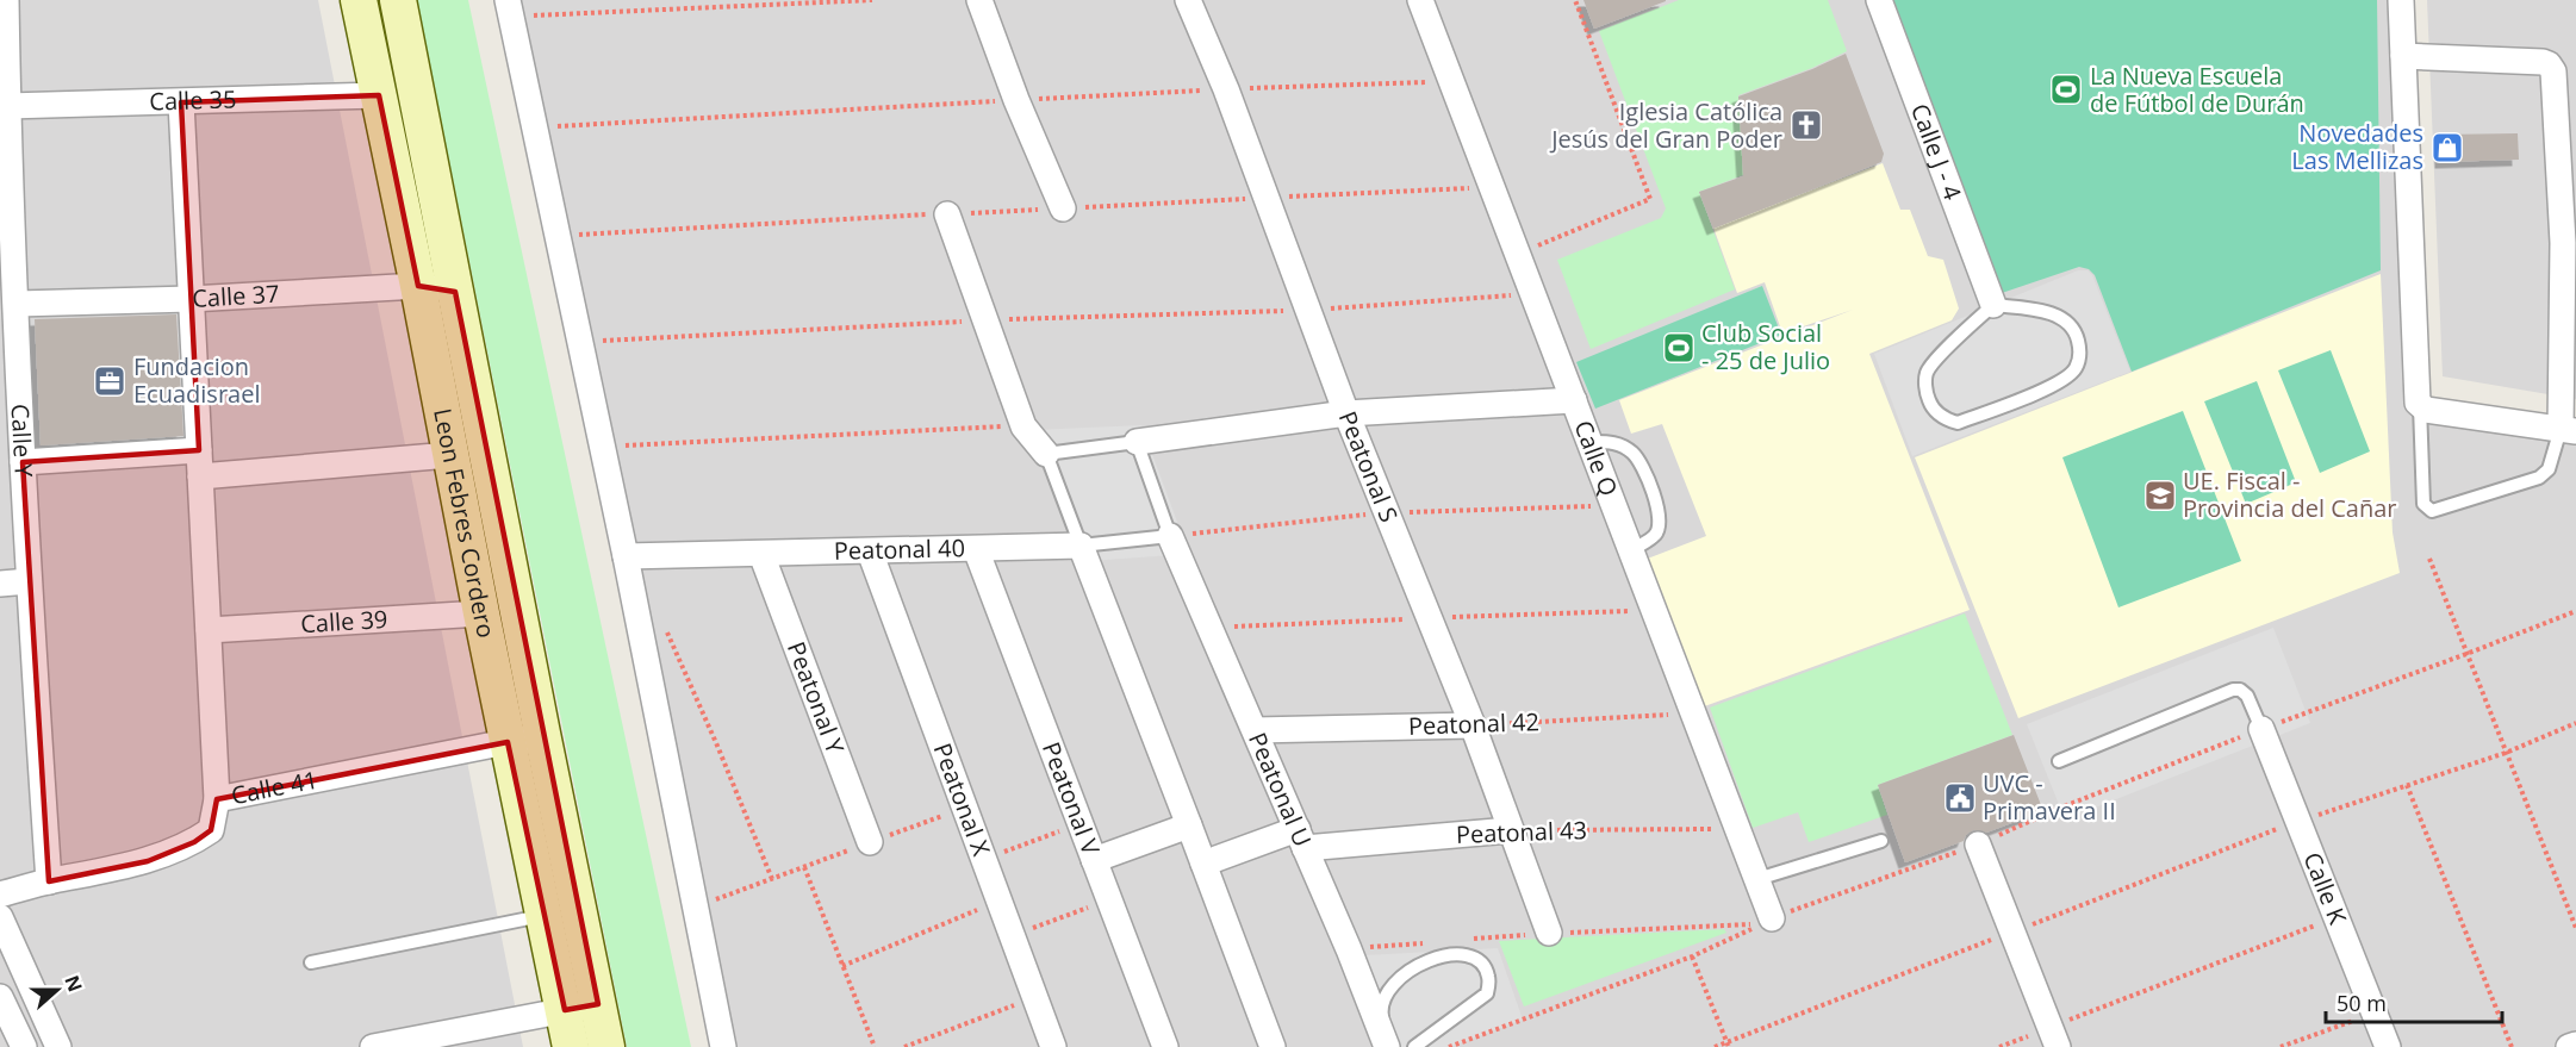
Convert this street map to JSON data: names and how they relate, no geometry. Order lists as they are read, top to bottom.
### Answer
{
  "streets": {
    "street": [
      "Calle 35",
      "Calle J - 4",
      "Calle 37",
      "Calle Y",
      "Calle Q",
      "Peatonal S",
      "Leon Febres Cordero",
      "Peatonal 40",
      "Calle 39",
      "Peatonal Y",
      "Peatonal 42",
      "Calle 41",
      "Peatonal U",
      "Peatonal V",
      "Peatonal X",
      "Peatonal 43",
      "Calle K"
    ]
  },
  "crossings": [
    ["Calle 35", "Calle Y"],
    ["Calle 35", "Leon Febres Cordero"],
    ["Calle 37", "Calle Y"],
    ["Calle 37", "Leon Febres Cordero"],
    ["Calle Y", "Calle 41"],
    ["Calle Q", "Peatonal 42"],
    ["Calle Q", "Peatonal 43"],
    ["Peatonal S", "Peatonal 42"],
    ["Peatonal S", "Peatonal 43"],
    ["Leon Febres Cordero", "Calle 39"],
    ["Leon Febres Cordero", "Calle 41"],
    ["Peatonal 40", "Peatonal Y"],
    ["Peatonal 40", "Peatonal U"],
    ["Peatonal 40", "Peatonal V"],
    ["Peatonal 40", "Peatonal X"],
    ["Peatonal 42", "Peatonal U"],
    ["Peatonal U", "Peatonal 43"]
  ],
  "places": {
    "sports": ["La Nueva Escuela de Fútbol de Durán", "Club Social - 25 de Julio"],
    "church": ["Iglesia Católica Jesús del Gran Poder"],
    "shop": ["Novedades Las Mellizas"],
    "office": ["Fundacion Ecuadisrael"],
    "school or university": ["UE. Fiscal - Provincia del Cañar"],
    "public building": ["UVC - Primavera II"]
  },
  "scale_bar": "50 m",
  "north": "right"
}
